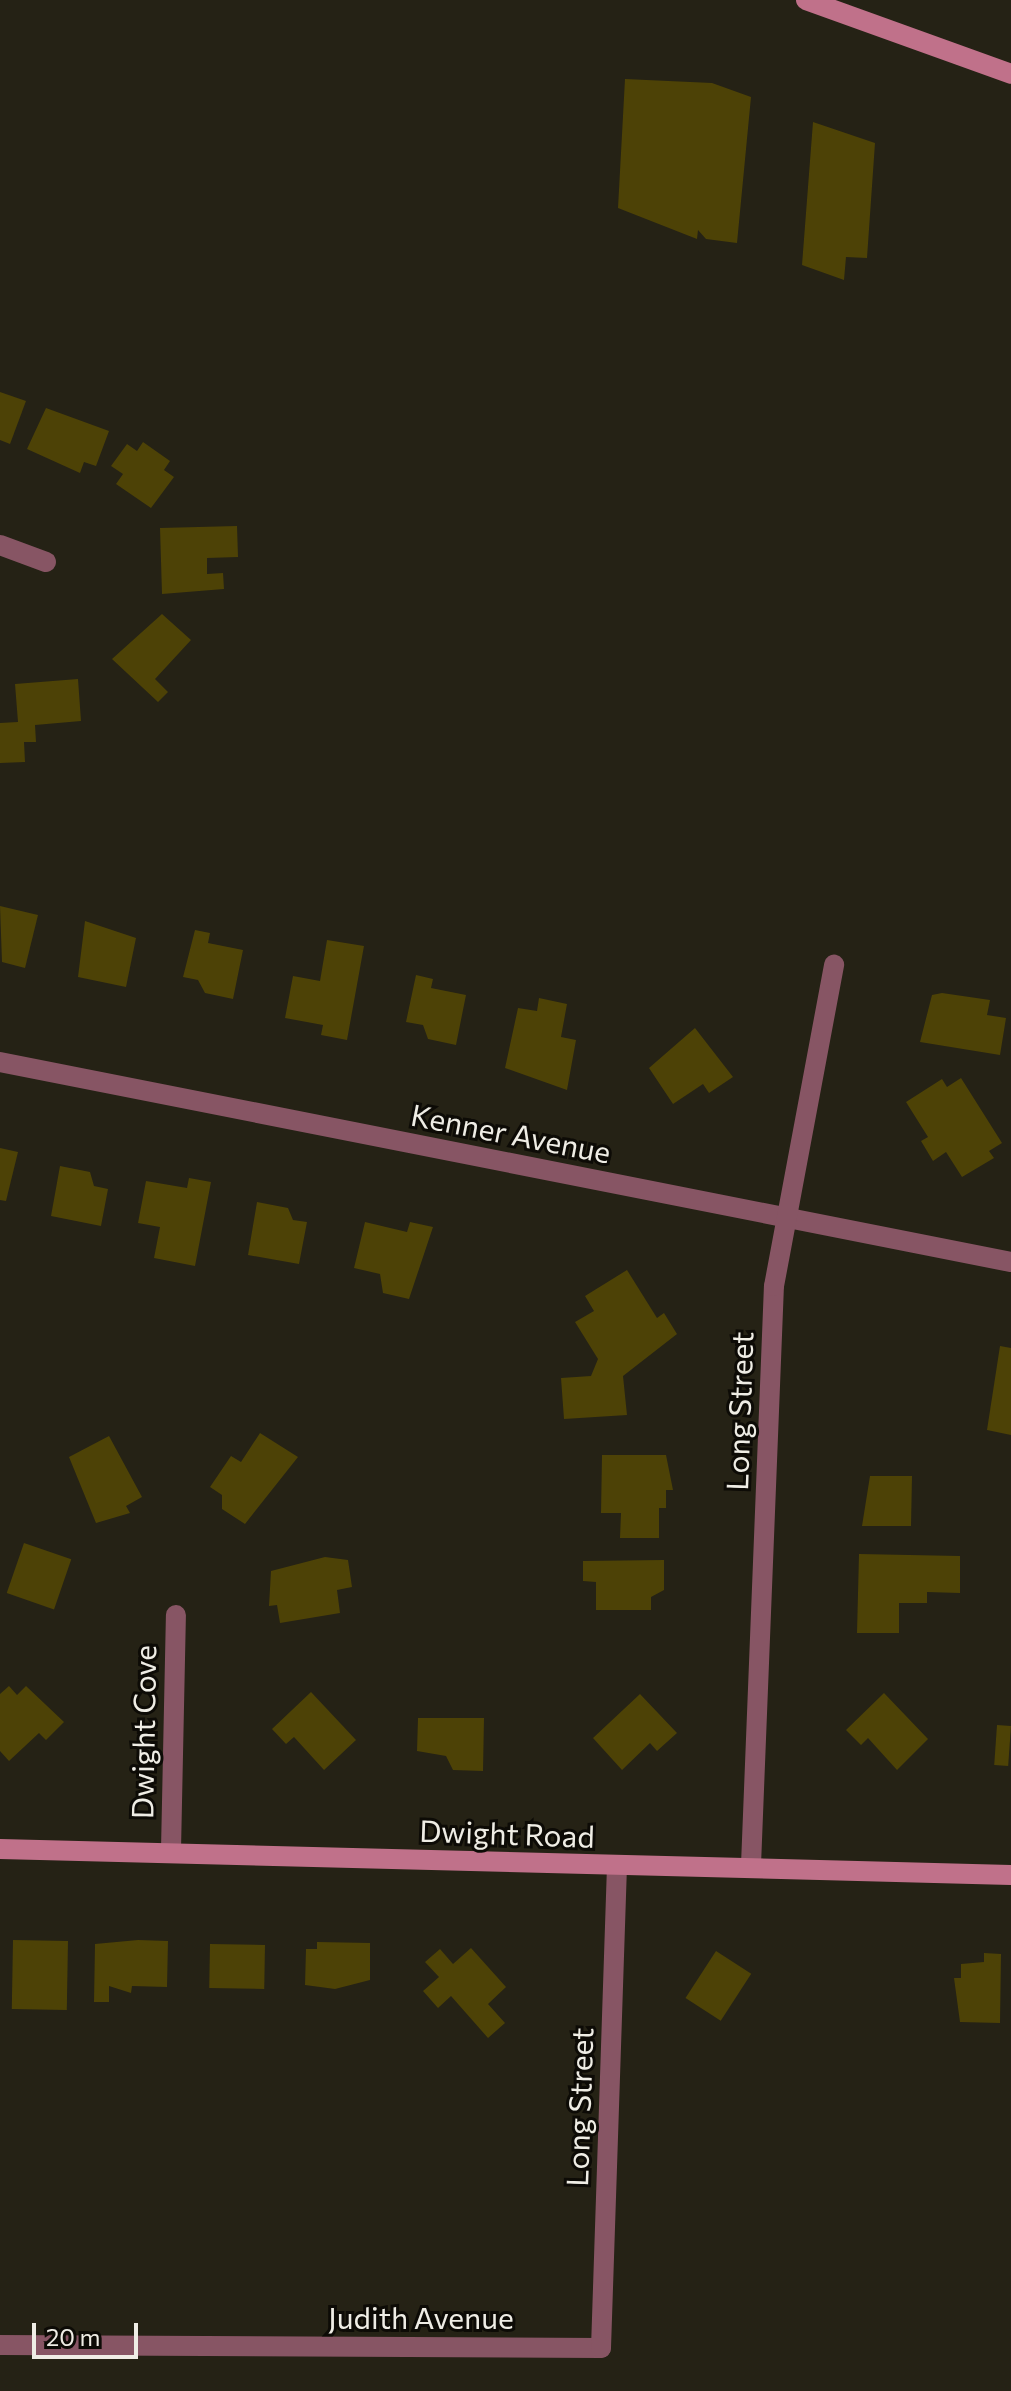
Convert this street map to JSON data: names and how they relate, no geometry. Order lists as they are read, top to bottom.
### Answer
{
  "streets": {
    "street": [
      "Kenner Avenue",
      "Long Street",
      "Dwight Cove",
      "Dwight Road",
      "Judith Avenue"
    ]
  },
  "crossings": [
    ["Kenner Avenue", "Long Street"],
    ["Long Street", "Dwight Road"],
    ["Long Street", "Judith Avenue"],
    ["Dwight Cove", "Dwight Road"]
  ],
  "scale_bar": "20 m"
}
